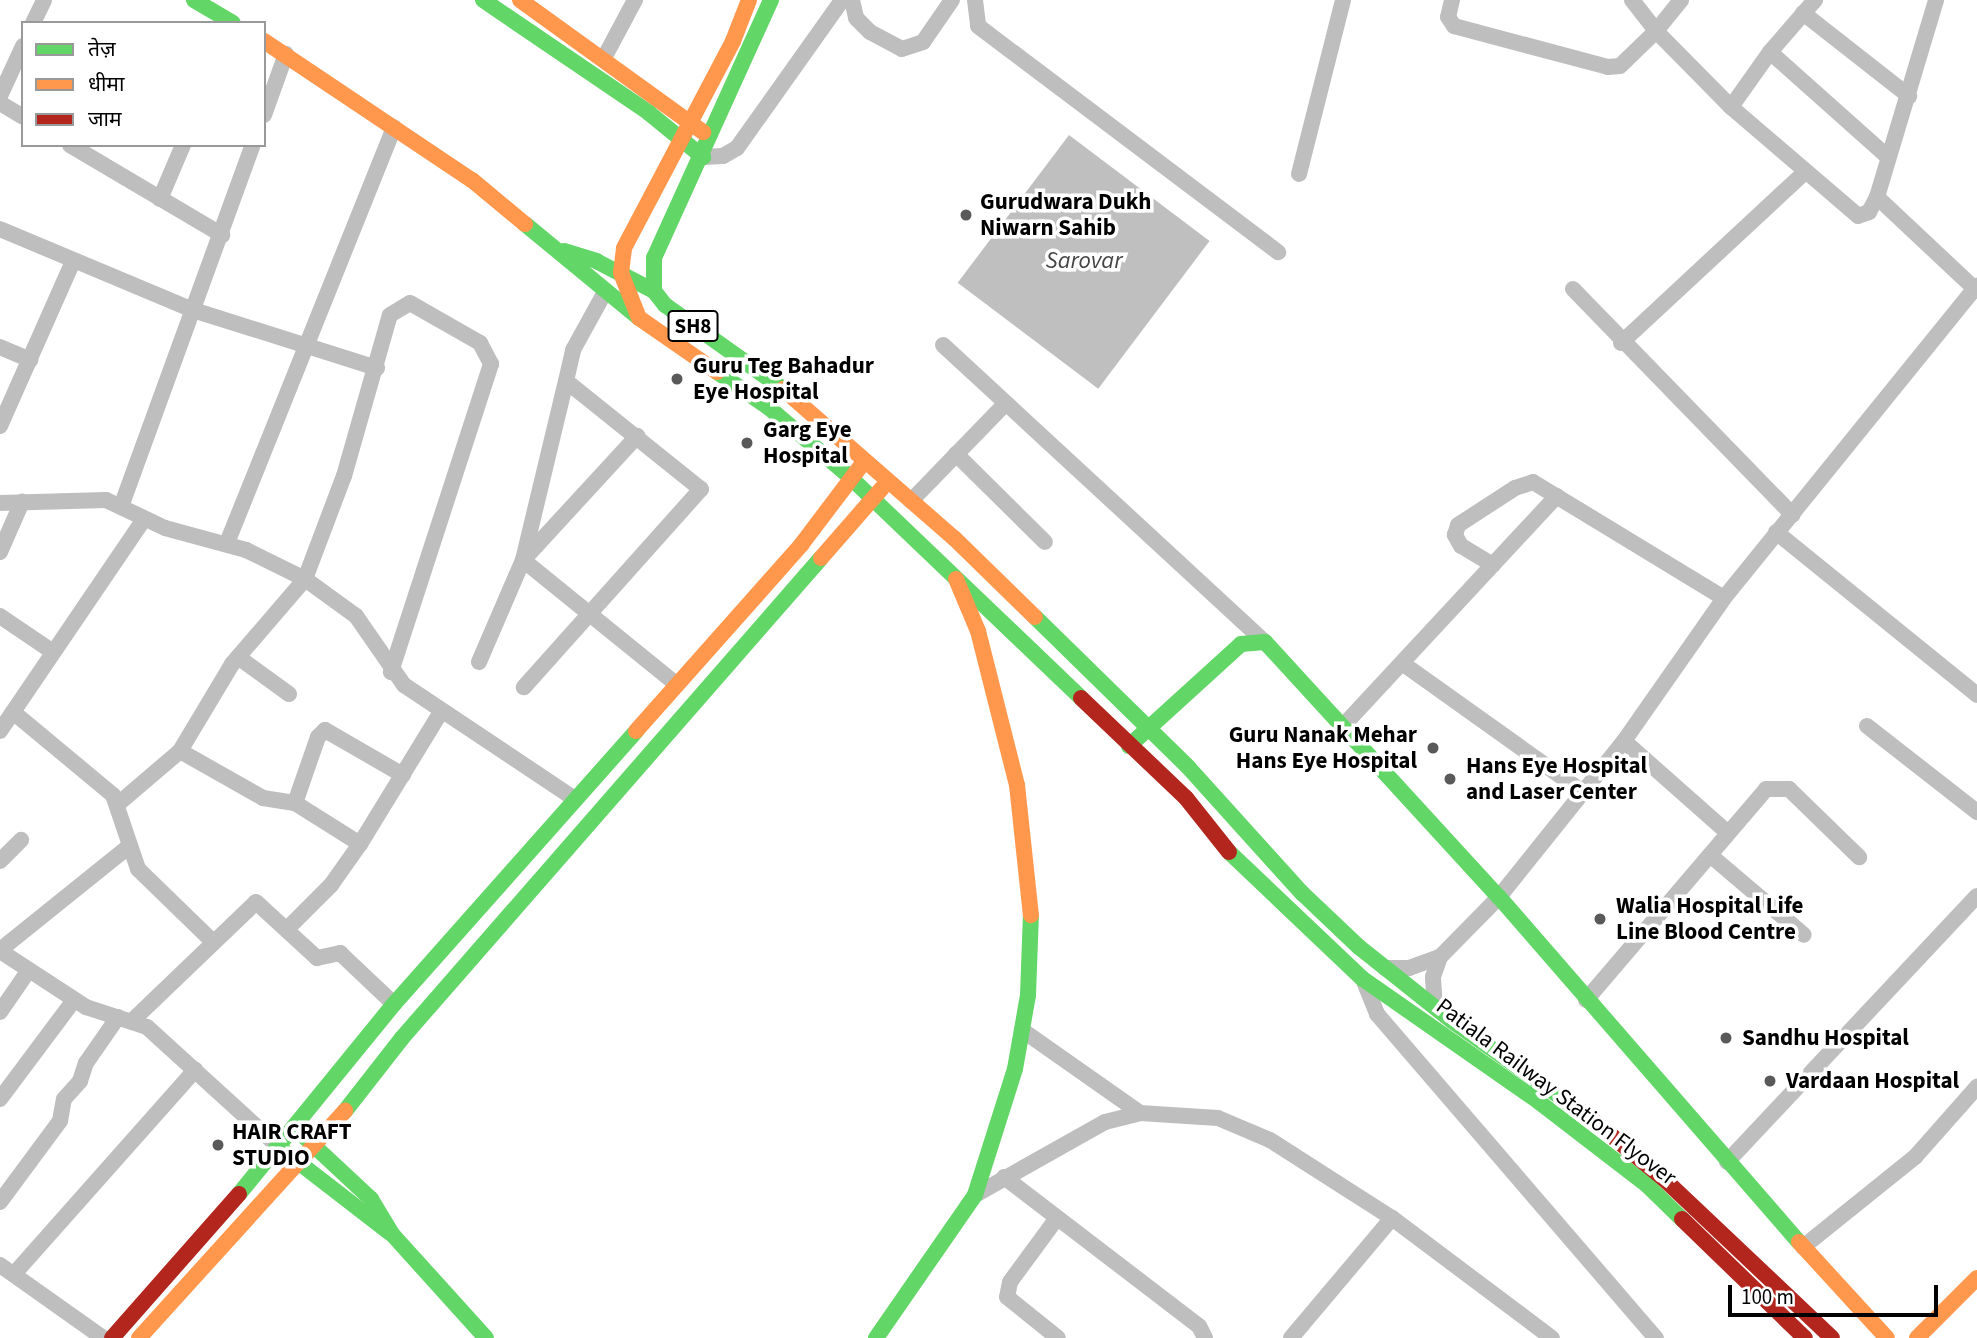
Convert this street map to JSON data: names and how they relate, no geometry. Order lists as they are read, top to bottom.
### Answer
{
  "streets": {
    "main road": ["SH8", "Patiala Railway Station Flyover"]
  },
  "crossings": [
    ["SH8", "Patiala Railway Station Flyover"]
  ],
  "water": ["Sarovar"],
  "places": [
    "Gurudwara Dukh Niwarn Sahib",
    "Guru Teg Bahadur Eye Hospital",
    "Garg Eye Hospital",
    "Guru Nanak Mehar Hans Eye Hospital",
    "Hans Eye Hospital and Laser Center",
    "Walia Hospital Life Line Blood Centre",
    "Sandhu Hospital",
    "Vardaan Hospital",
    "HAIR CRAFT STUDIO"
  ],
  "legend": ["तेज़", "धीमा", "जाम"],
  "scale_bar": "100 m"
}
